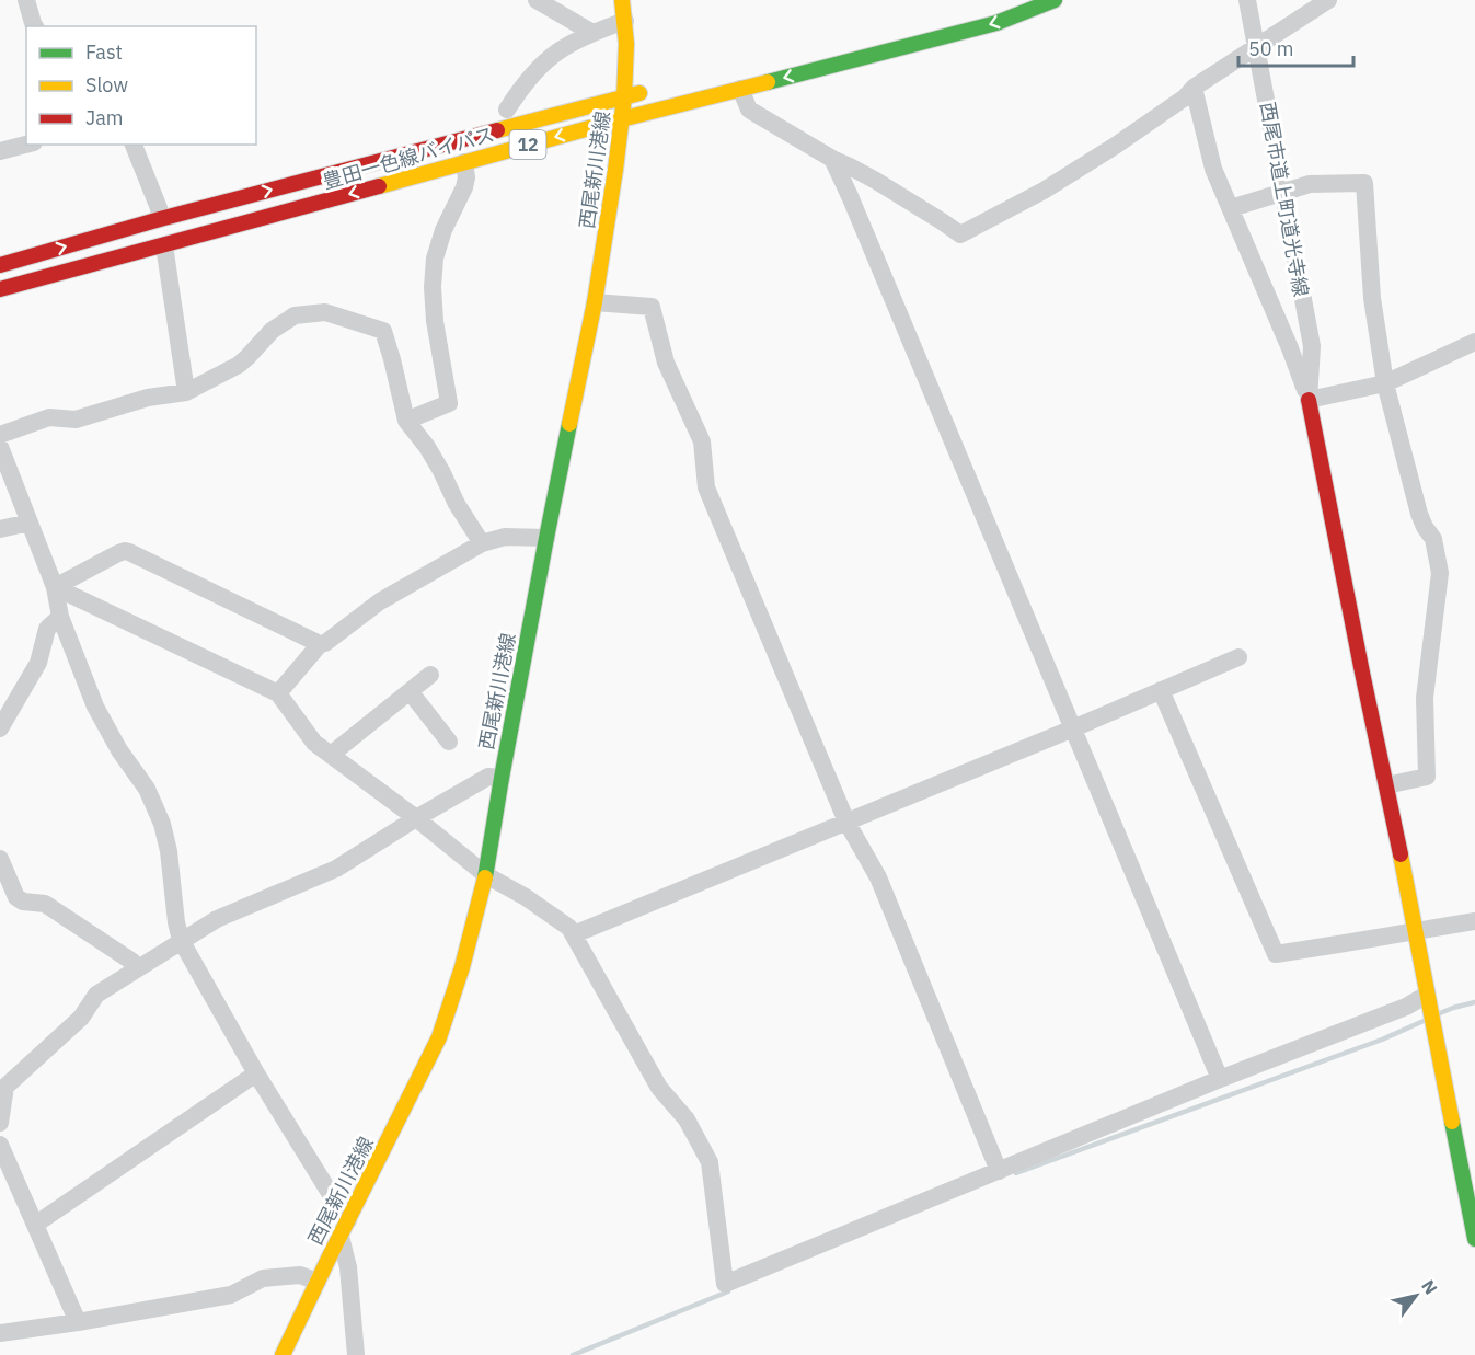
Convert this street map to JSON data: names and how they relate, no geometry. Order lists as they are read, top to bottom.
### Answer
{
  "streets": {
    "main road": ["12", "豊田一色線バイパス", "西尾新川港線"],
    "street": ["西尾市道上町道光寺線"]
  },
  "crossings": [
    ["豊田一色線バイパス", "西尾新川港線"]
  ],
  "legend": ["Fast", "Slow", "Jam"],
  "scale_bar": "50 m",
  "north": "top right"
}
